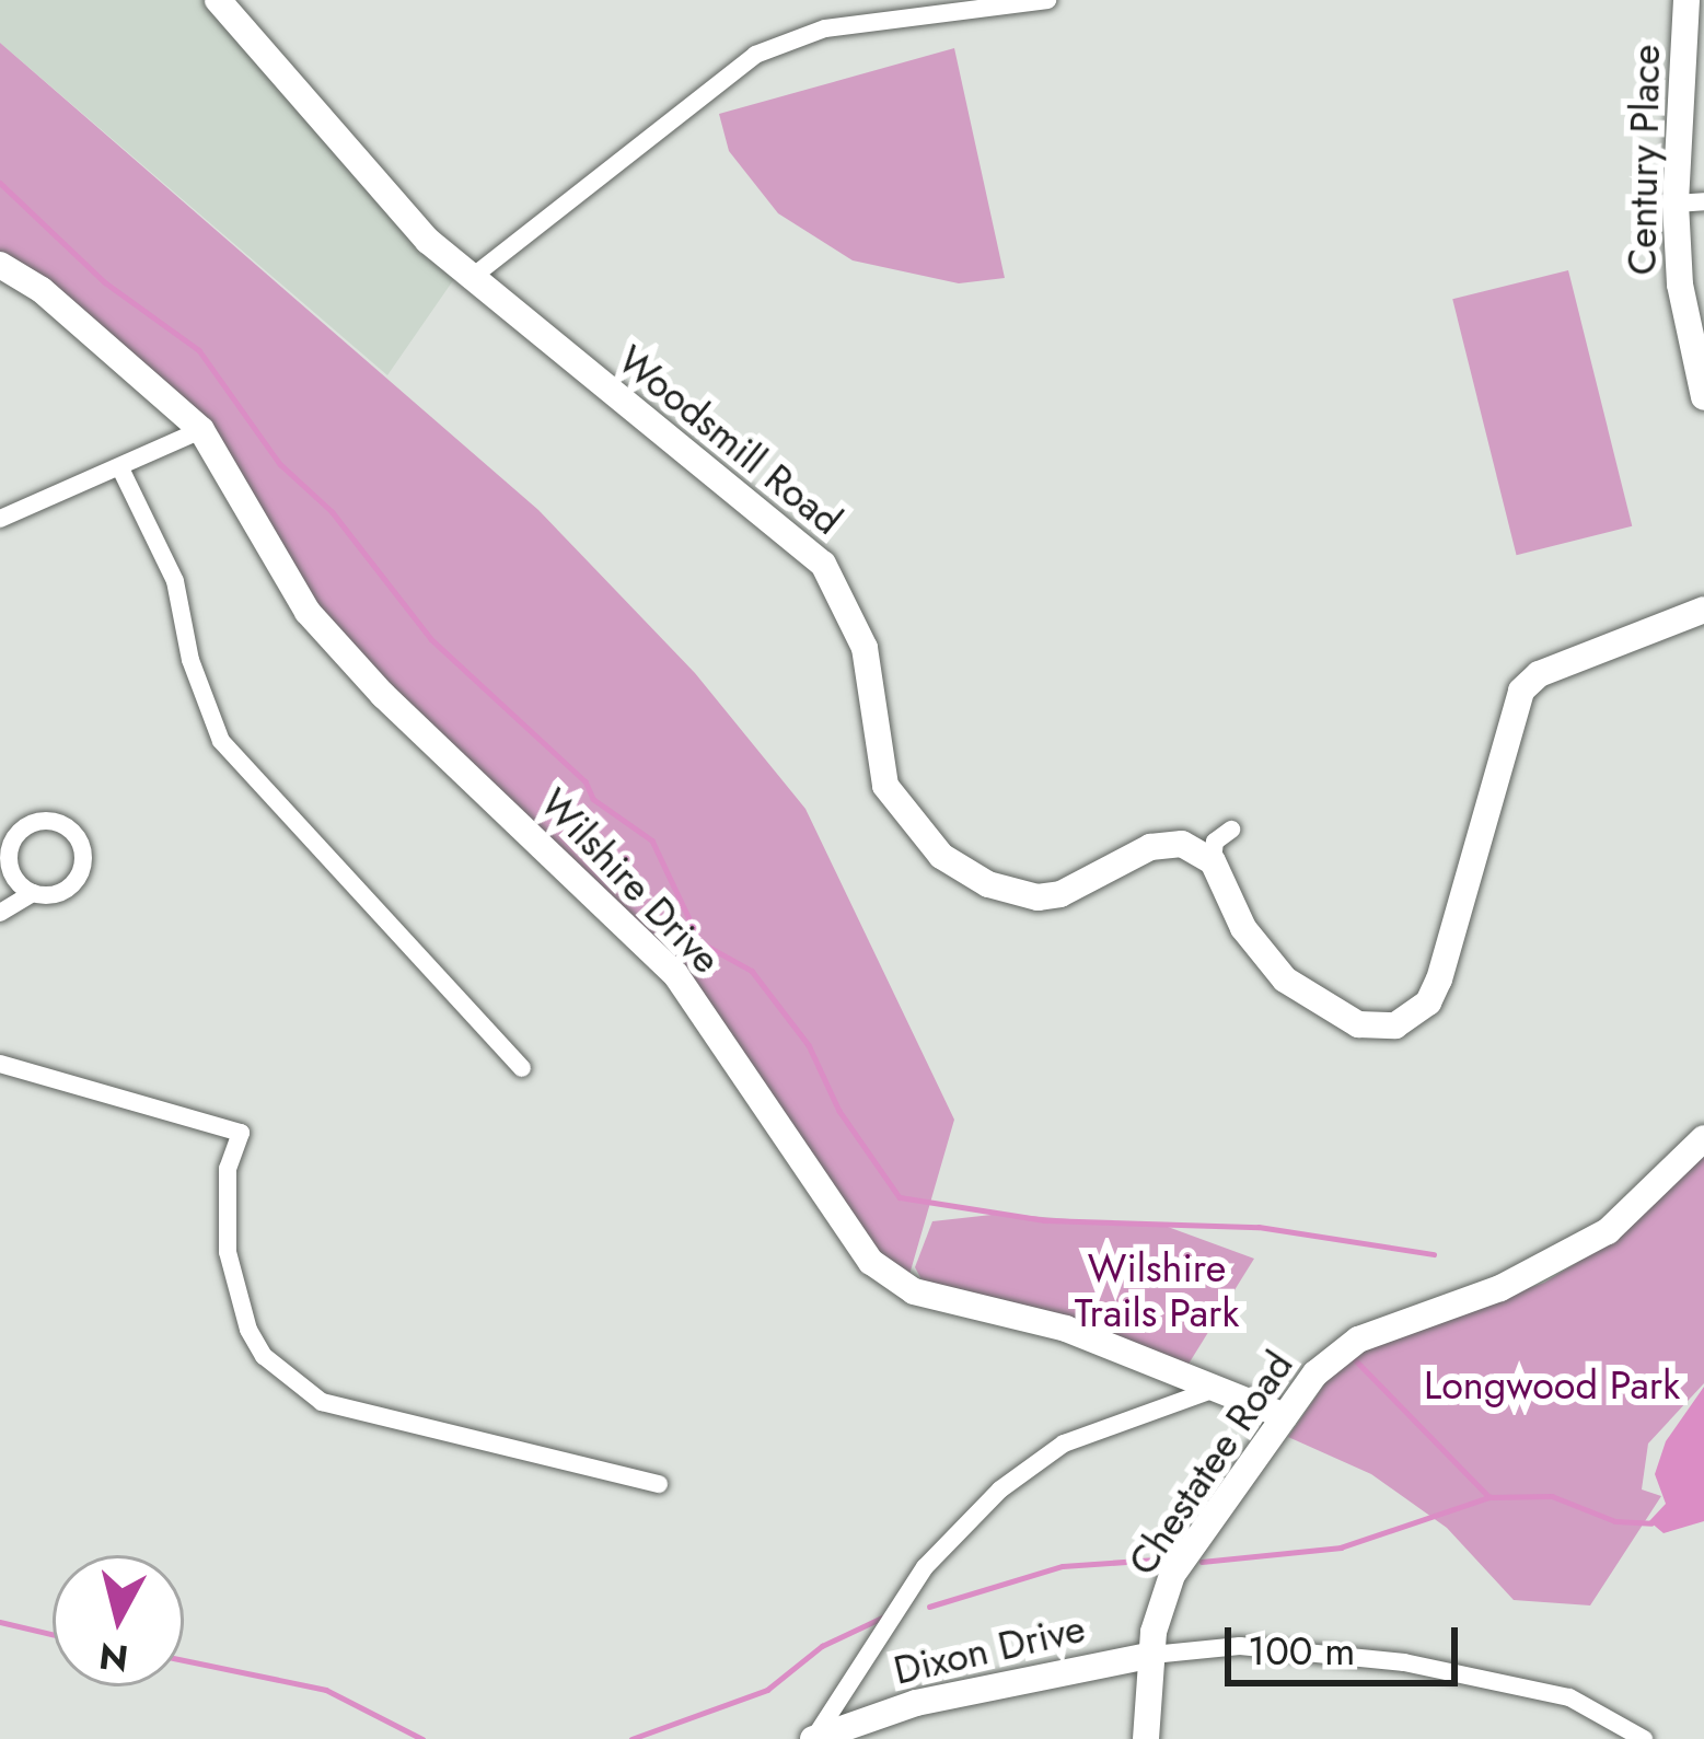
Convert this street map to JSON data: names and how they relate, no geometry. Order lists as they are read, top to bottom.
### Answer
{
  "streets": {
    "street": [
      "Century Place",
      "Woodsmill Road",
      "Wilshire Drive",
      "Chestatee Road",
      "Dixon Drive"
    ]
  },
  "crossings": [
    ["Wilshire Drive", "Chestatee Road"],
    ["Chestatee Road", "Dixon Drive"]
  ],
  "parks": ["Wilshire Trails Park", "Longwood Park"],
  "scale_bar": "100 m",
  "north": "bottom"
}
